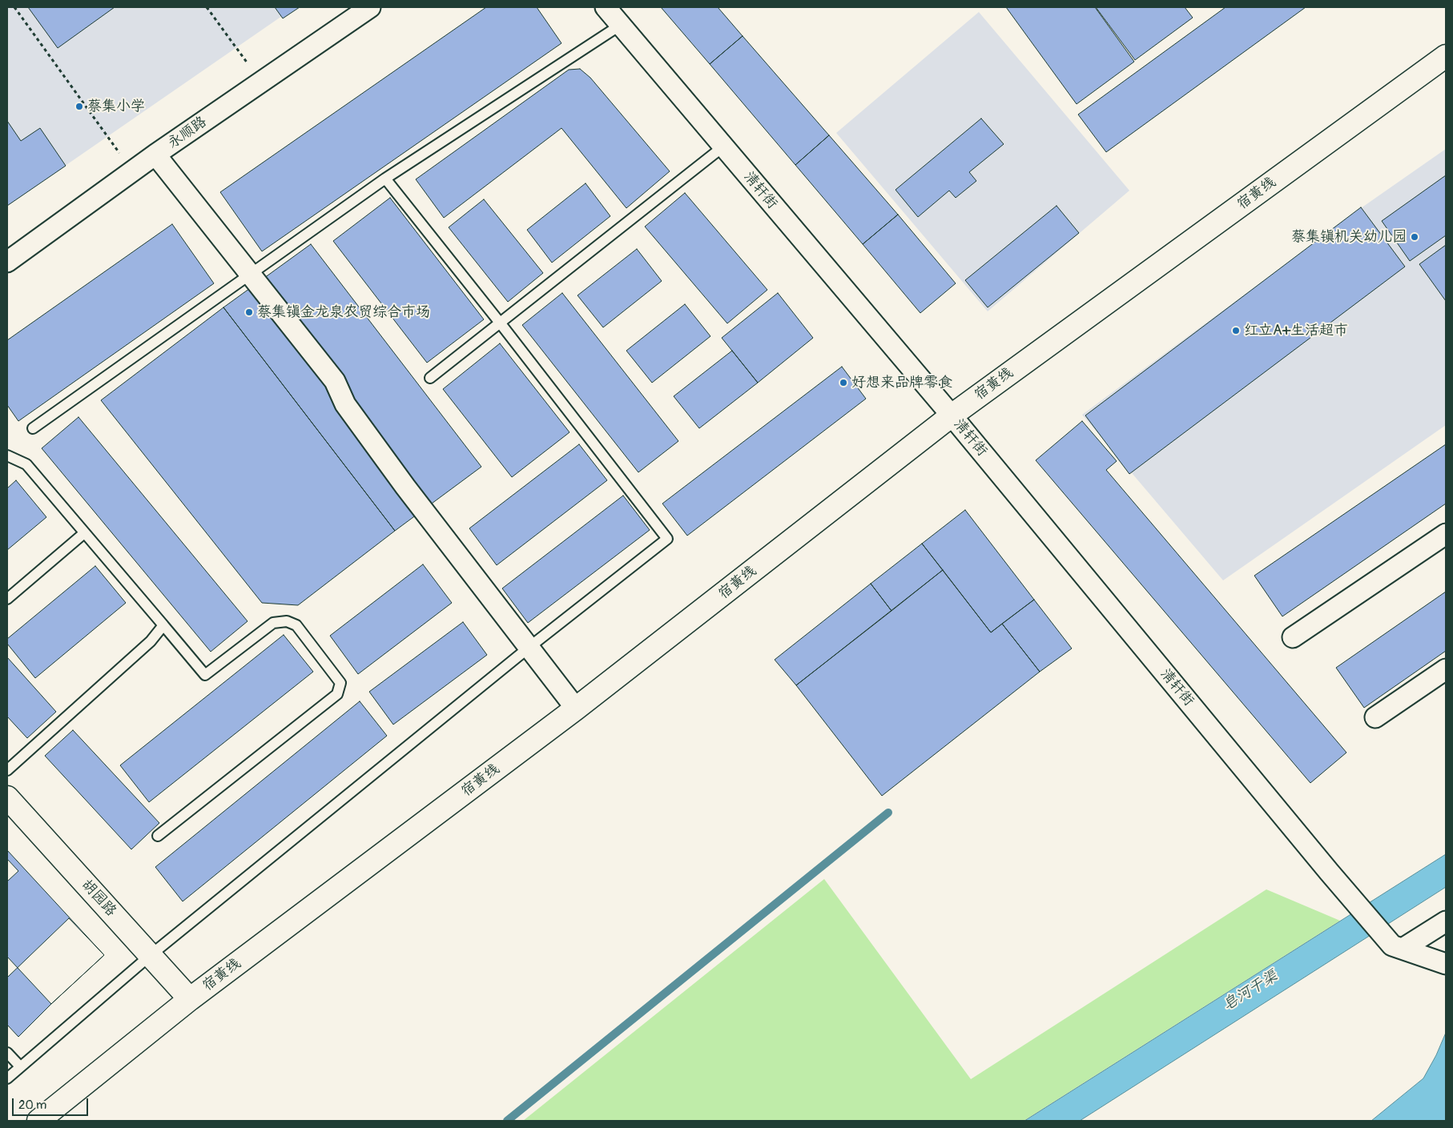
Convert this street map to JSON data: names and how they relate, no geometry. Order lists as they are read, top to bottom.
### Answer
{
  "streets": {
    "main road": ["宿黄线", "胡园路"],
    "street": ["永顺路", "清轩街"]
  },
  "crossings": [
    ["清轩街", "宿黄线"],
    ["宿黄线", "胡园路"]
  ],
  "water": ["皂河干渠"],
  "places": [
    "蔡集小学",
    "蔡集镇机关幼儿园",
    "蔡集镇金龙泉农贸综合市场",
    "红立A+生活超市",
    "好想来品牌零食"
  ],
  "scale_bar": "20 m"
}
